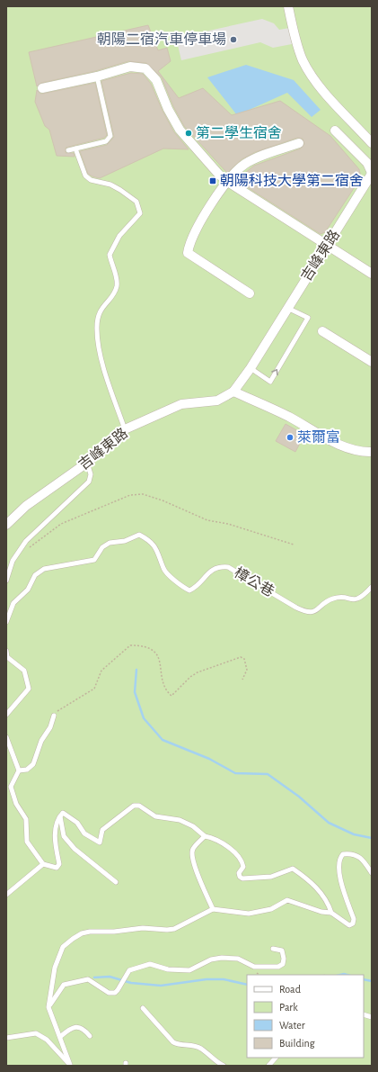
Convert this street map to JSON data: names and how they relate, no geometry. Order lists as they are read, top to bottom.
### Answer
{
  "streets": {
    "street": ["吉峰東路"],
    "lane": ["樟公巷"]
  },
  "places": {
    "other": ["朝陽二宿汽車停車場", "第二學生宿舍", "萊爾富"],
    "transit": ["朝陽科技大學第二宿舍"]
  },
  "legend": [
    "Road",
    "Park",
    "Water",
    "Building"
  ]
}
